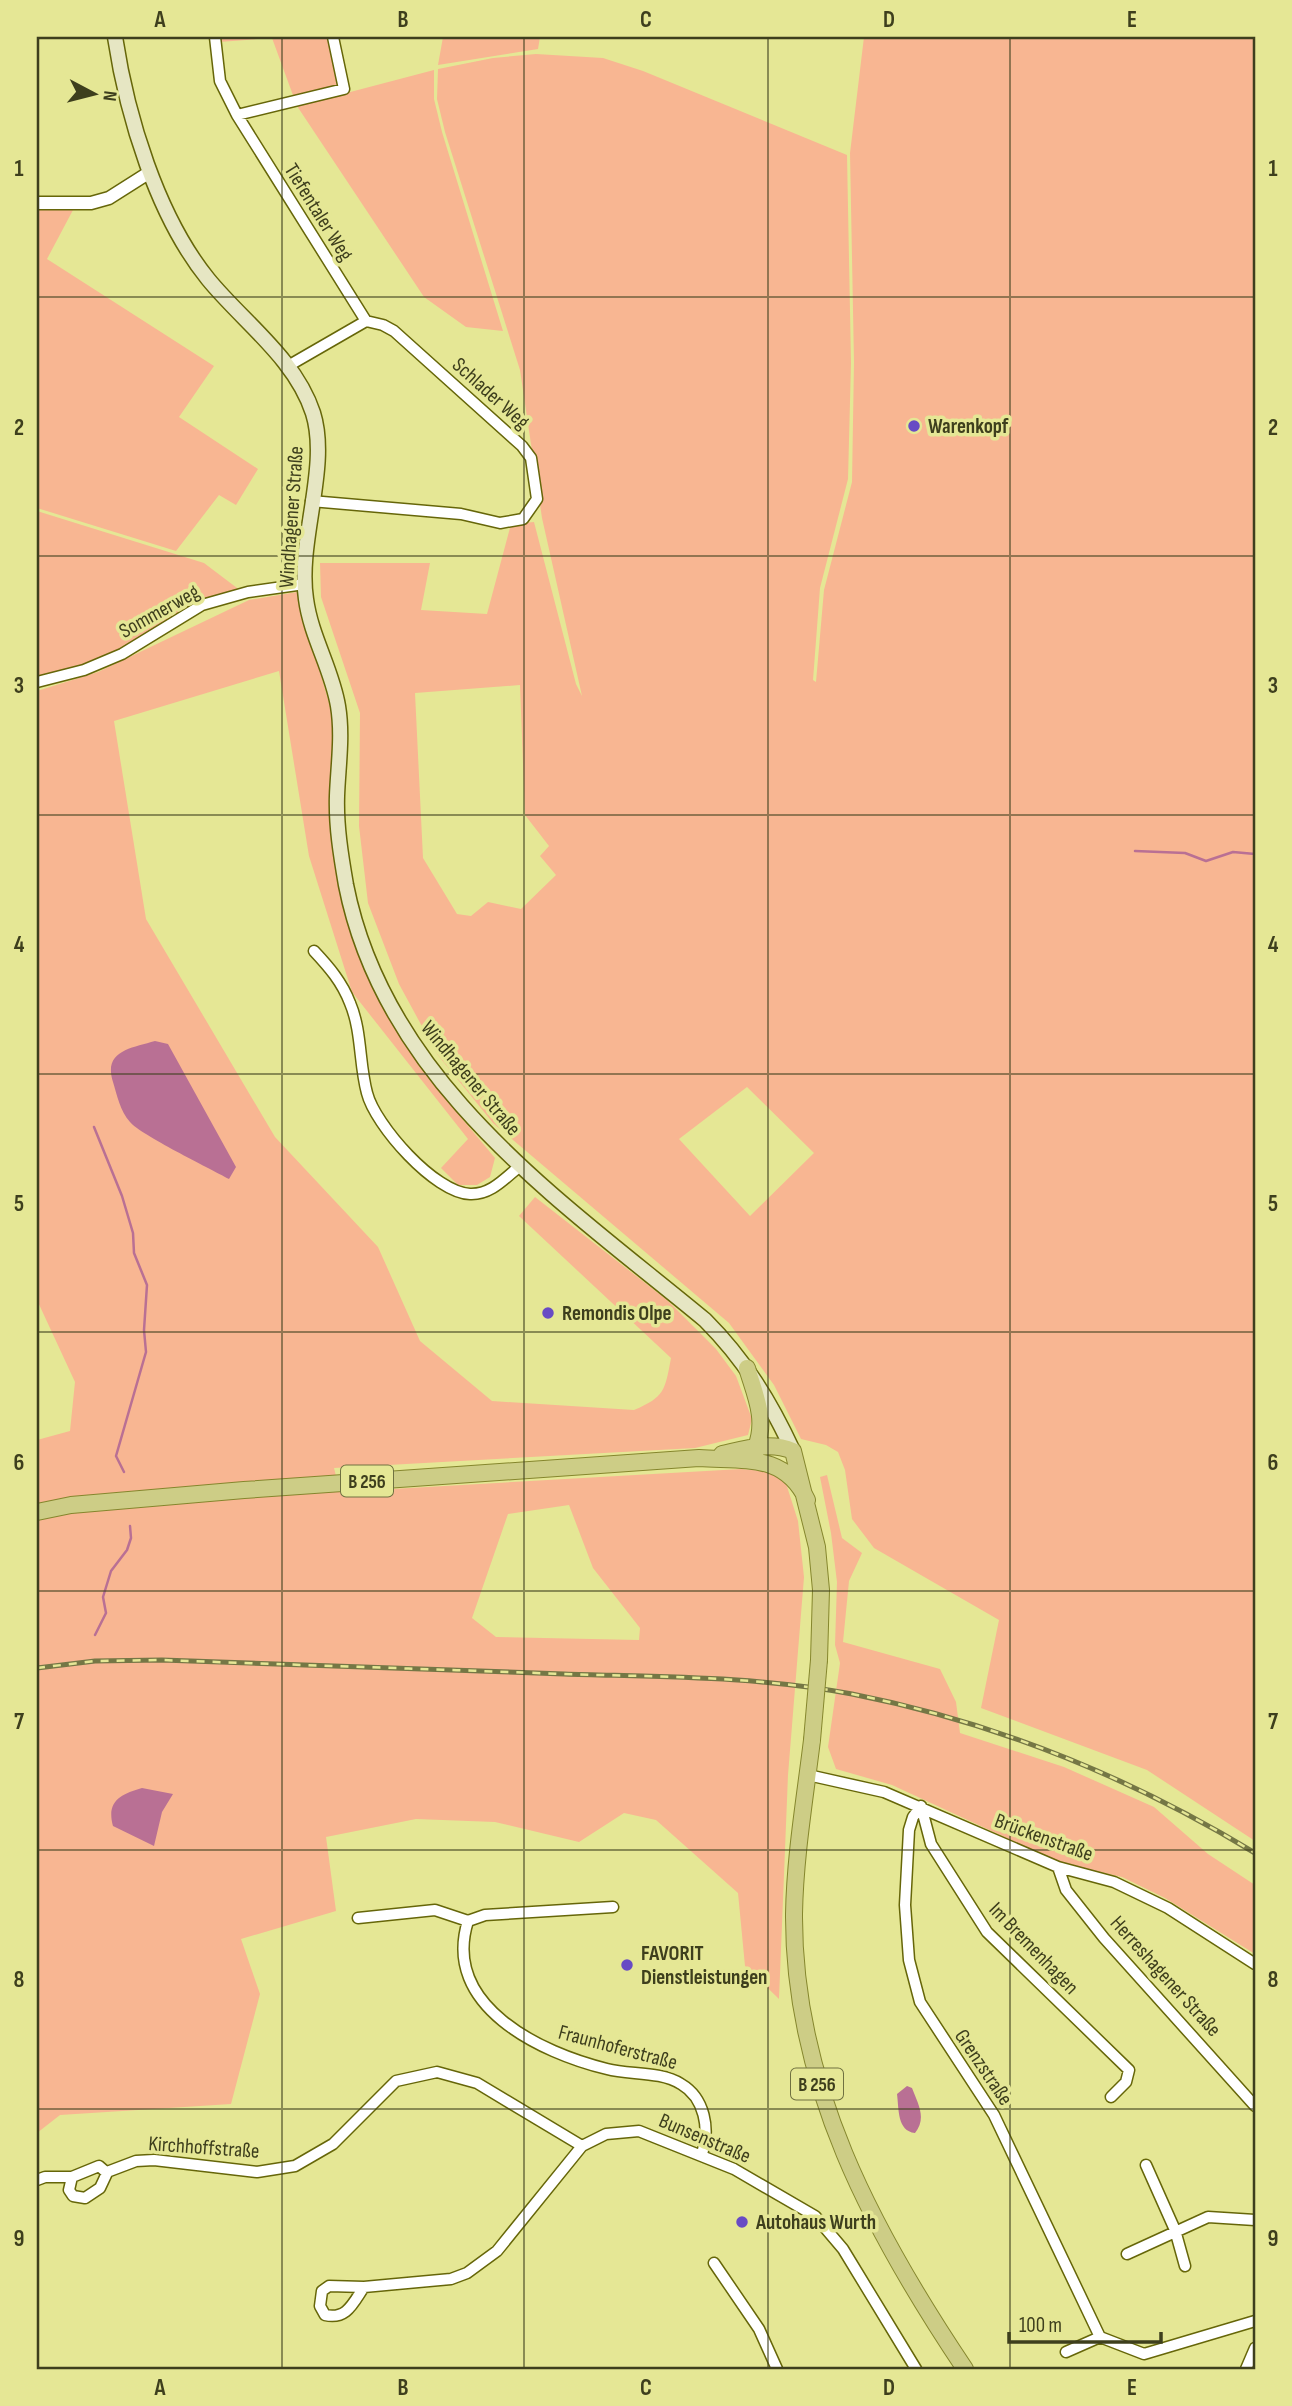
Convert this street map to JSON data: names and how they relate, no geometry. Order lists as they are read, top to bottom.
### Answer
{
  "streets": {
    "main road": ["Windhagener Straße", "B 256"],
    "street": [
      "Tiefentaler Weg",
      "Schlader Weg",
      "Sommerweg",
      "Brückenstraße",
      "Im Bremenhagen",
      "Herreshagener Straße",
      "Fraunhoferstraße",
      "Grenzstraße",
      "Bunsenstraße",
      "Kirchhoffstraße"
    ]
  },
  "crossings": [
    ["Tiefentaler Weg", "Schlader Weg"],
    ["Schlader Weg", "Windhagener Straße"],
    ["Windhagener Straße", "Sommerweg"],
    ["Windhagener Straße", "B 256"],
    ["B 256", "Brückenstraße"],
    ["Brückenstraße", "Im Bremenhagen"],
    ["Brückenstraße", "Herreshagener Straße"],
    ["Brückenstraße", "Grenzstraße"],
    ["Im Bremenhagen", "Grenzstraße"],
    ["Fraunhoferstraße", "Bunsenstraße"],
    ["Bunsenstraße", "Kirchhoffstraße"]
  ],
  "places": [
    "Warenkopf",
    "Remondis Olpe",
    "FAVORIT Dienstleistungen",
    "Autohaus Wurth"
  ],
  "scale_bar": "100 m",
  "north": "right",
  "grid": {
    "columns": [
      "A",
      "B",
      "C",
      "D",
      "E"
    ],
    "rows": [
      "1",
      "2",
      "3",
      "4",
      "5",
      "6",
      "7",
      "8",
      "9"
    ]
  }
}
